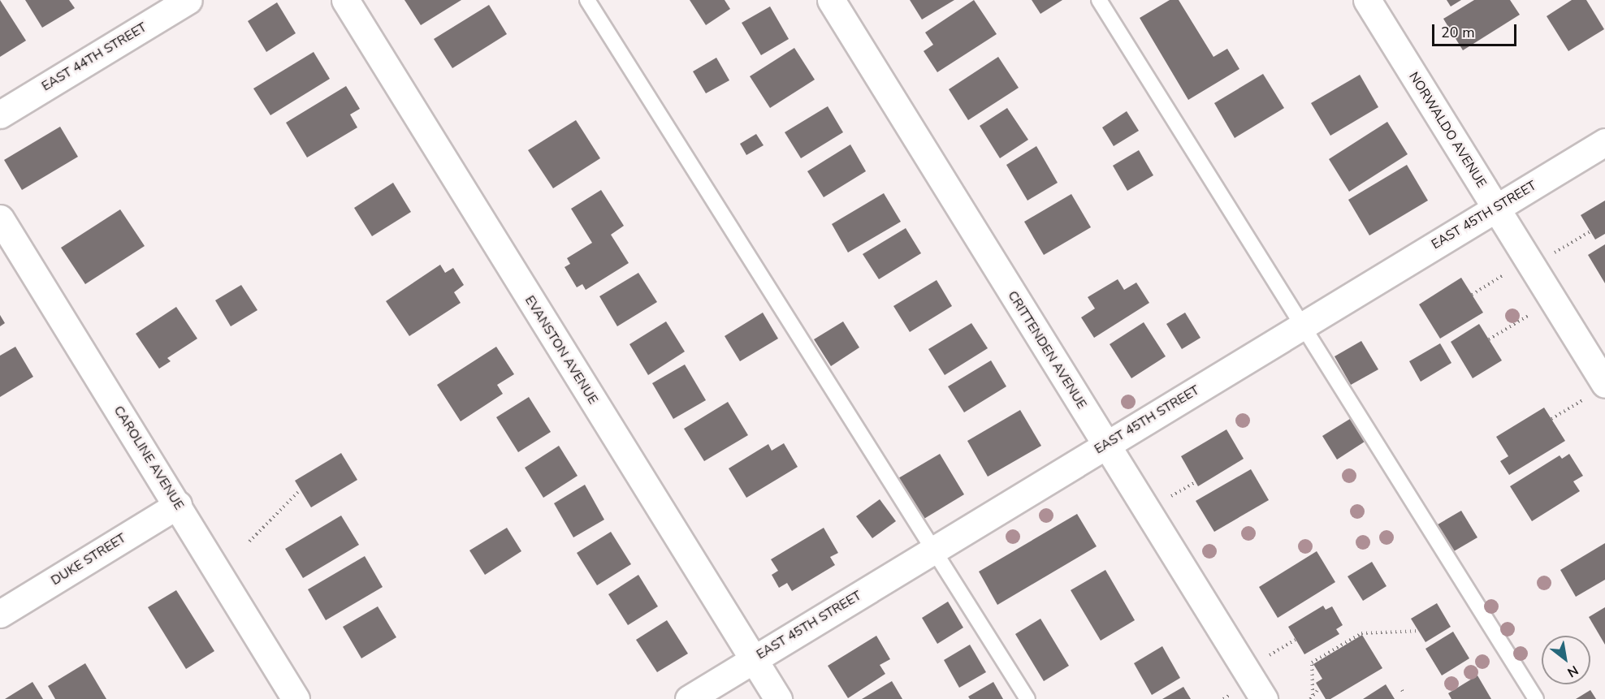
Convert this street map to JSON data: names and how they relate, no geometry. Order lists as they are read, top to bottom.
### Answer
{
  "streets": {
    "street": [
      "EAST 44TH STREET",
      "NORWALDO AVENUE",
      "EAST 45TH STREET",
      "EVANSTON AVENUE",
      "CRITTENDEN AVENUE",
      "CAROLINE AVENUE",
      "DUKE STREET"
    ]
  },
  "crossings": [
    ["NORWALDO AVENUE", "EAST 45TH STREET"],
    ["EAST 45TH STREET", "EVANSTON AVENUE"],
    ["EAST 45TH STREET", "CRITTENDEN AVENUE"],
    ["CAROLINE AVENUE", "DUKE STREET"]
  ],
  "scale_bar": "20 m",
  "north": "bottom right"
}
